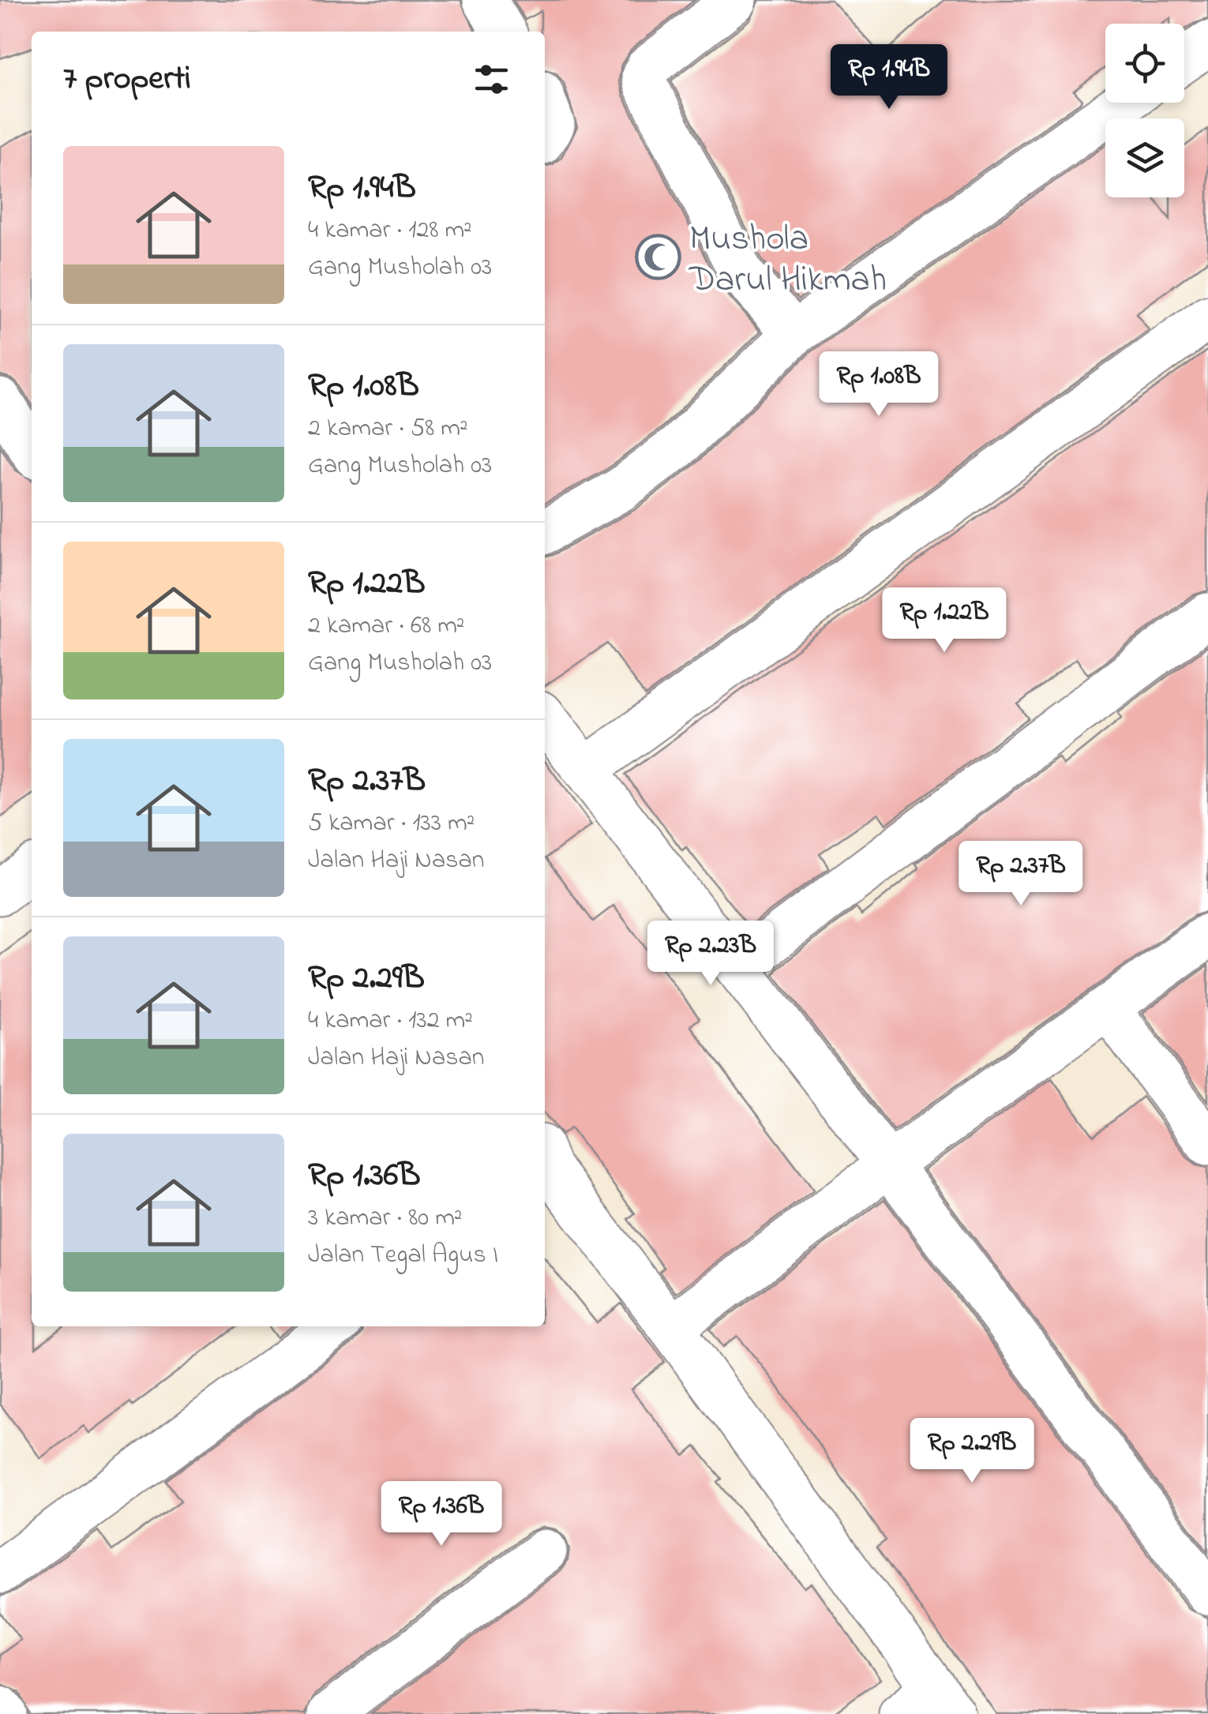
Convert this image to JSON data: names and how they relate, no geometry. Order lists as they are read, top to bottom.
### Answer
{
  "places": {
    "mosque": ["Mushola Darul Hikmah"]
  },
  "page": {
    "heading": "7 properti",
    "price": [
      "Rp 1.94B",
      "Rp 1.08B",
      "Rp 1.22B",
      "Rp 2.37B",
      "Rp 2.23B",
      "Rp 2.29B",
      "Rp 1.36B"
    ],
    "list": [
      {
        "name": "Rp 1.94B",
        "note": "4 kamar · 128 m² · Gang Musholah 03"
      },
      {
        "name": "Rp 1.08B",
        "note": "2 kamar · 58 m² · Gang Musholah 03"
      },
      {
        "name": "Rp 1.22B",
        "note": "2 kamar · 68 m² · Gang Musholah 03"
      },
      {
        "name": "Rp 2.37B",
        "note": "5 kamar · 133 m² · Jalan Haji Nasan"
      },
      {
        "name": "Rp 2.29B",
        "note": "4 kamar · 132 m² · Jalan Haji Nasan"
      },
      {
        "name": "Rp 1.36B",
        "note": "3 kamar · 80 m² · Jalan Tegal Agus I"
      }
    ]
  }
}
